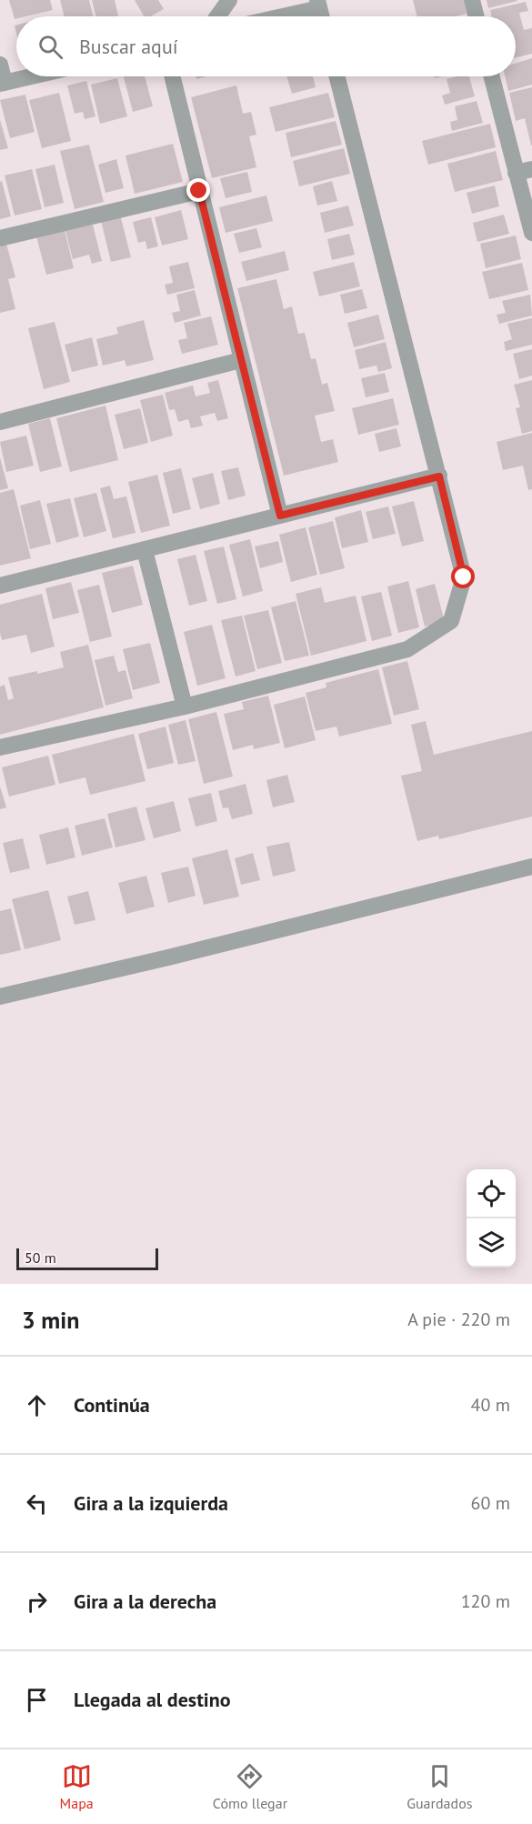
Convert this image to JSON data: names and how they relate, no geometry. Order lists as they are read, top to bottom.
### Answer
{
  "scale_bar": "50 m",
  "page": {
    "search": "Buscar aquí",
    "scale": "50 m",
    "heading": ["3 min", "A pie · 220 m"],
    "list": [
      ["Continúa", "40 m"],
      ["Gira a la izquierda", "60 m"],
      ["Gira a la derecha", "120 m"],
      "Llegada al destino"
    ],
    "nav": ["Mapa", "Cómo llegar", "Guardados"]
  }
}
